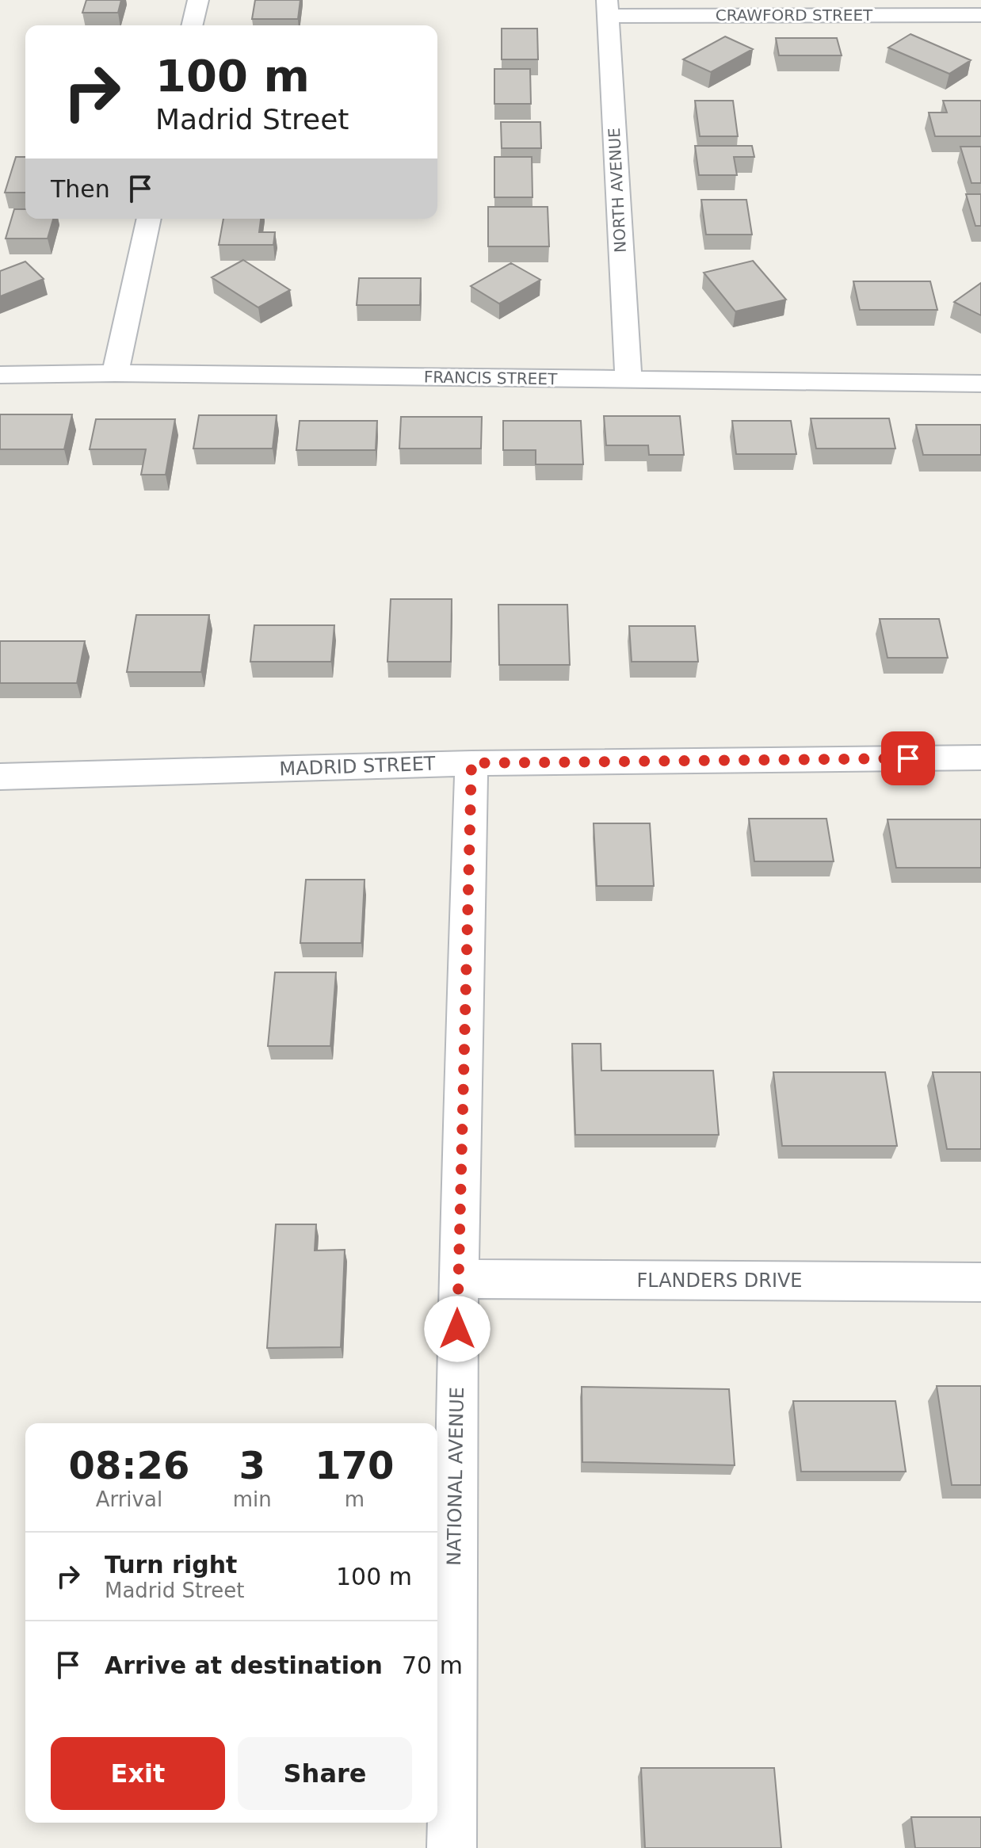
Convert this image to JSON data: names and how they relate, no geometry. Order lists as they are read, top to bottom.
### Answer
{
  "streets": {
    "street": [
      "CRAWFORD STREET",
      "NORTH AVENUE",
      "FRANCIS STREET",
      "MADRID STREET",
      "FLANDERS DRIVE",
      "NATIONAL AVENUE"
    ]
  },
  "crossings": [
    ["CRAWFORD STREET", "NORTH AVENUE"],
    ["NORTH AVENUE", "FRANCIS STREET"],
    ["MADRID STREET", "NATIONAL AVENUE"],
    ["FLANDERS DRIVE", "NATIONAL AVENUE"]
  ],
  "page": {
    "turn": ["100 m", "Madrid Street"],
    "then": "Then",
    "eta": [
      "08:26",
      "Arrival",
      "3",
      "min",
      "170",
      "m"
    ],
    "list": [
      {
        "name": "Turn right",
        "note": "Madrid Street",
        "value": "100 m"
      },
      {
        "name": "Arrive at destination",
        "value": "70 m"
      }
    ],
    "buttons": ["Exit", "Share"]
  }
}
